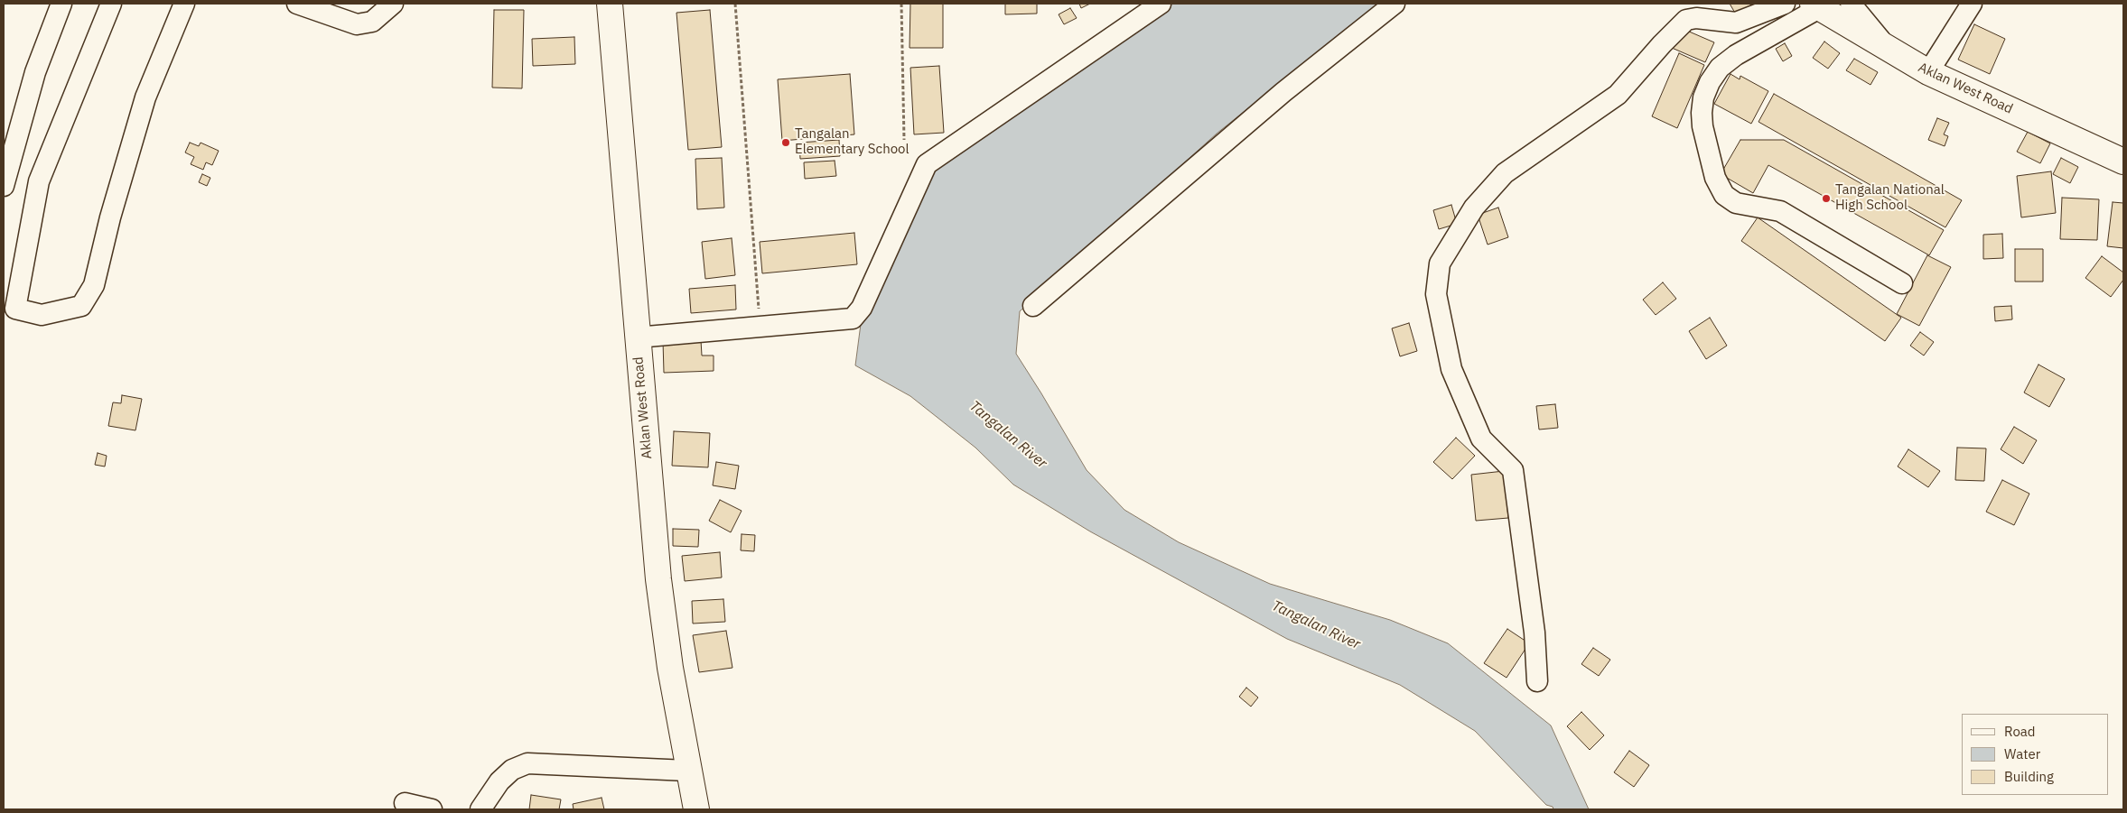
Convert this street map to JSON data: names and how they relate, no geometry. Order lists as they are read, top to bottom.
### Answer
{
  "streets": {
    "main road": ["Aklan West Road"]
  },
  "water": ["Tangalan River"],
  "places": ["Tangalan Elementary School", "Tangalan National High School"],
  "legend": ["Road", "Water", "Building"]
}
